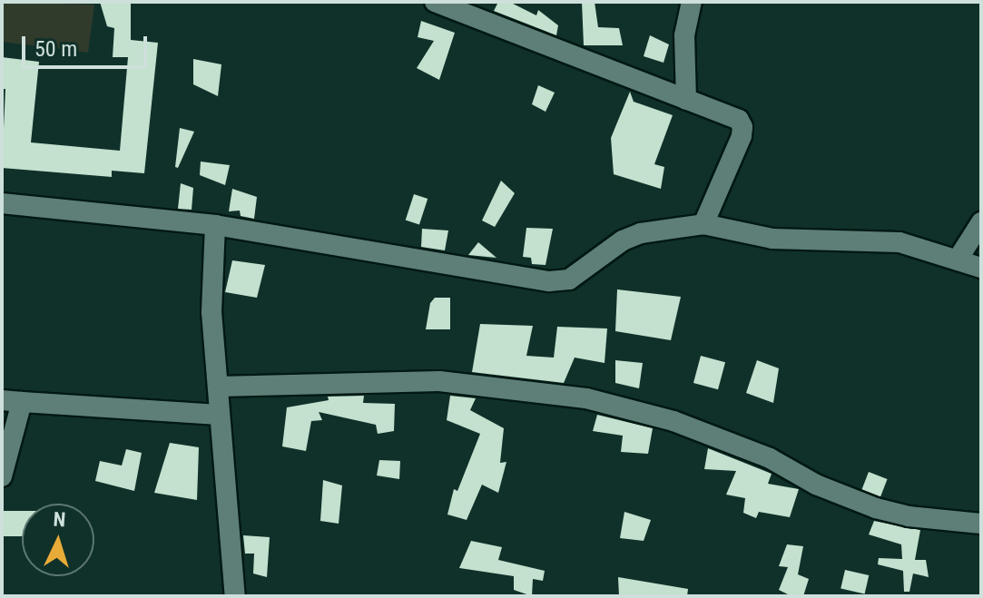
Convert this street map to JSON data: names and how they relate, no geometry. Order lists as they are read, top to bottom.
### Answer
{
  "scale_bar": "50 m",
  "north": "top"
}
